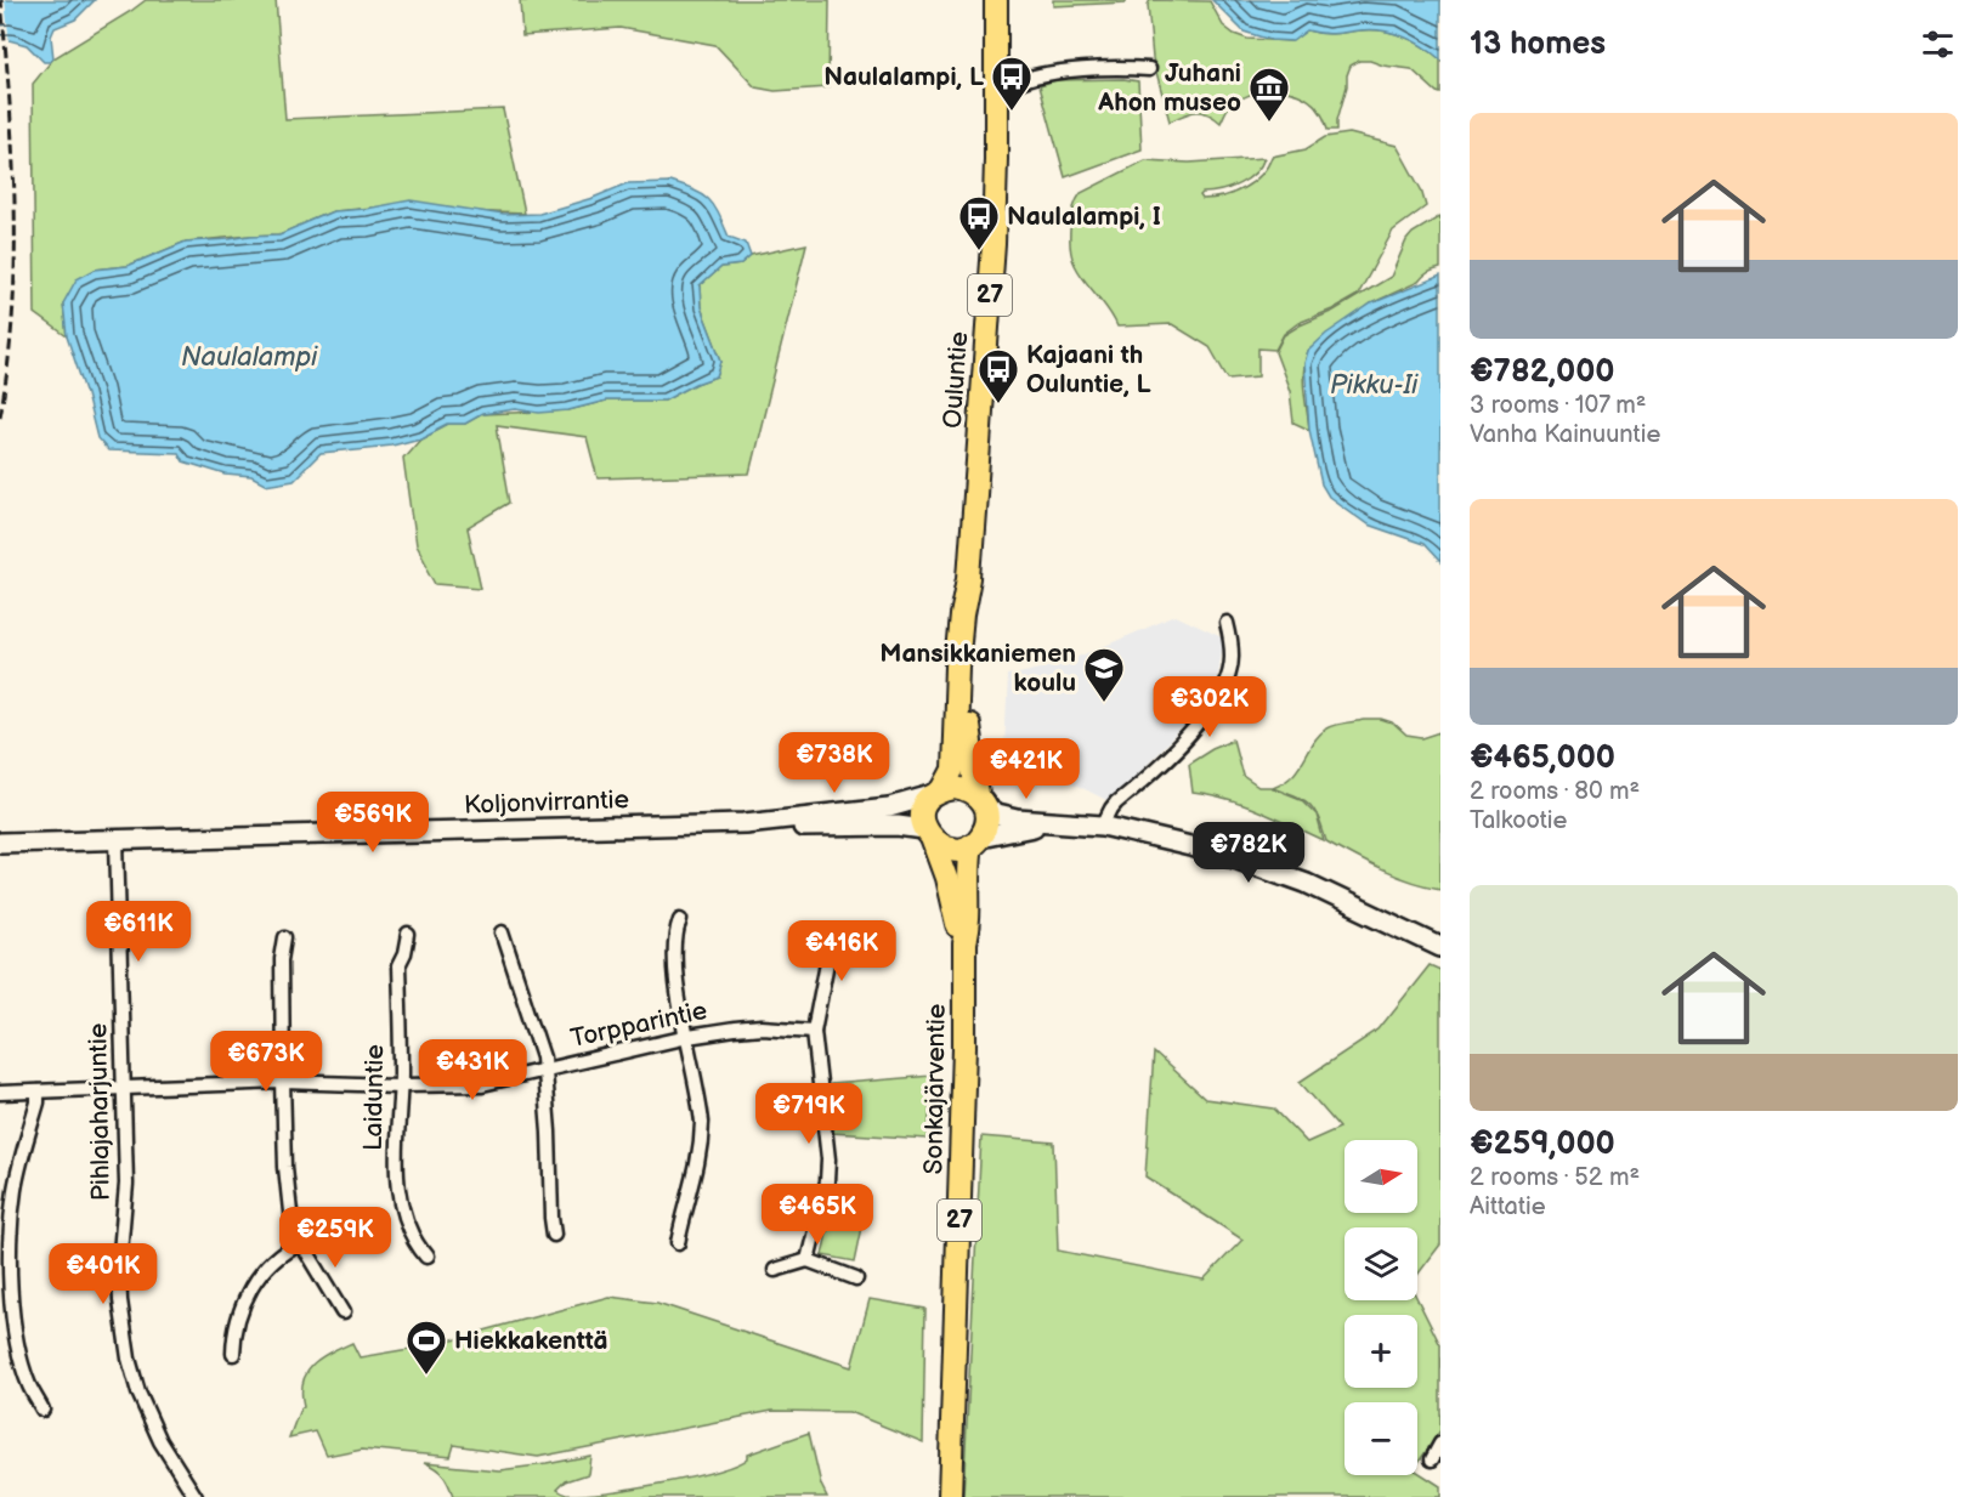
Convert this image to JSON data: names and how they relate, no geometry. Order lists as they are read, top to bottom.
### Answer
{
  "streets": {
    "highway": ["27", "Ouluntie", "Sonkajärventie"],
    "main road": ["Koljonvirrantie"],
    "street": ["Torpparintie", "Laiduntie", "Pihlajaharjuntie"]
  },
  "crossings": [
    ["Ouluntie", "Koljonvirrantie"],
    ["Ouluntie", "Sonkajärventie"],
    ["Koljonvirrantie", "Sonkajärventie"],
    ["Koljonvirrantie", "Pihlajaharjuntie"],
    ["Torpparintie", "Laiduntie"],
    ["Torpparintie", "Pihlajaharjuntie"]
  ],
  "water": ["Naulalampi", "Pikku-Ii"],
  "places": {
    "bus stop": ["Naulalampi, L", "Naulalampi, I", "Kajaani th Ouluntie, L"],
    "museum": ["Juhani Ahon museo"],
    "school or university": ["Mansikkaniemen koulu"],
    "sports": ["Hiekkakenttä"]
  },
  "north": "right",
  "page": {
    "heading": "13 homes",
    "list": [
      {
        "name": "€782,000",
        "note": "3 rooms · 107 m² · Vanha Kainuuntie"
      },
      {
        "name": "€465,000",
        "note": "2 rooms · 80 m² · Talkootie"
      },
      {
        "name": "€259,000",
        "note": "2 rooms · 52 m² · Aittatie"
      }
    ],
    "price": [
      "€302K",
      "€738K",
      "€421K",
      "€569K",
      "€782K",
      "€611K",
      "€416K",
      "€673K",
      "€431K",
      "€719K",
      "€465K",
      "€259K",
      "€401K"
    ],
    "map_buttons": ["+", "−"]
  }
}
